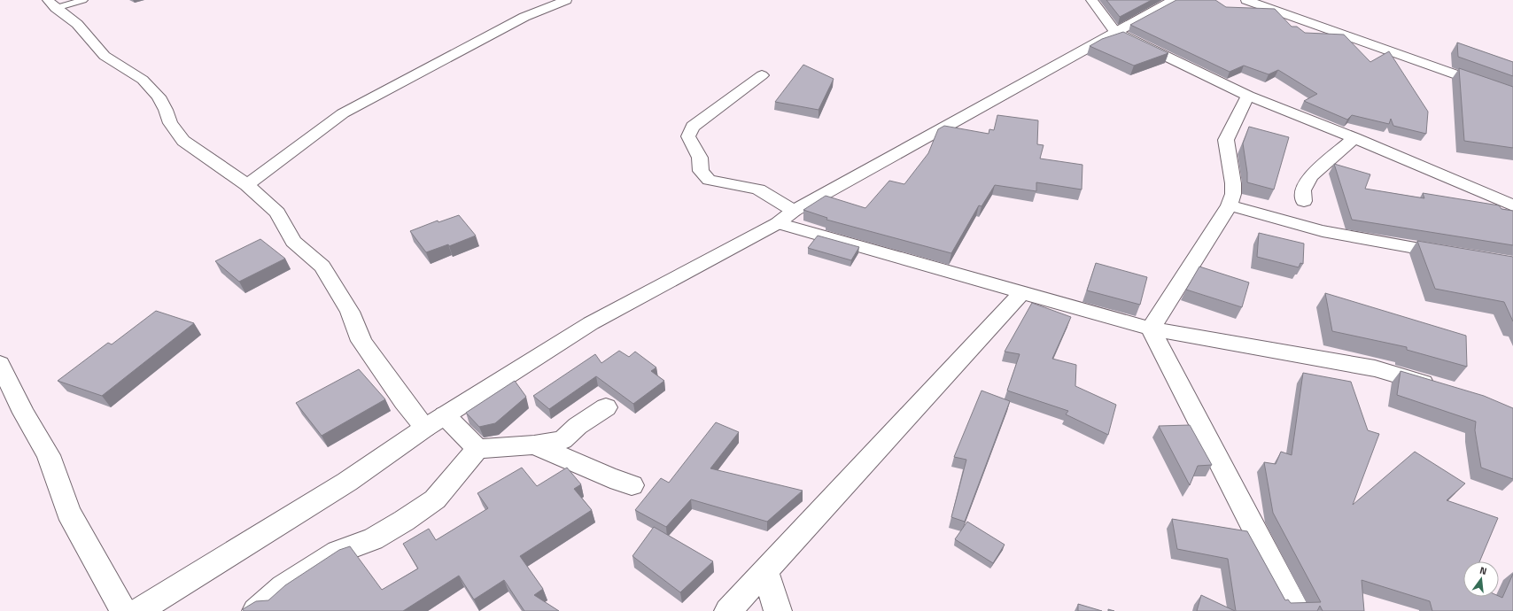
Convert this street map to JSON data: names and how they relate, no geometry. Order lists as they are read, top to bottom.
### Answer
{
  "north": "top"
}
